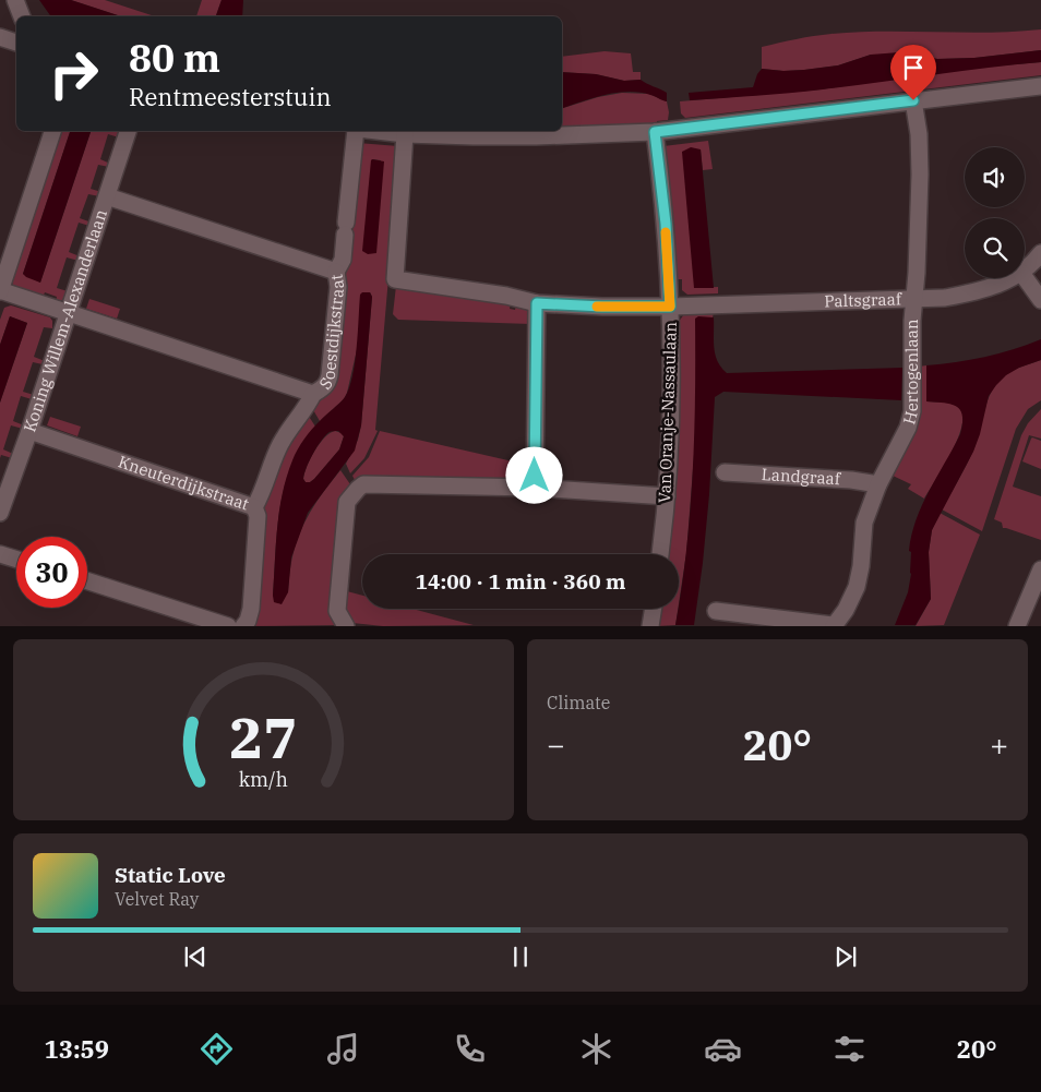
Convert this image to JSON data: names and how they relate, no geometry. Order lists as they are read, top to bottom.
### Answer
{
  "streets": {
    "street": [
      "Paltsgraaf",
      "Koning Willem-Alexanderlaan",
      "Soestdijkstraat",
      "Hertogenlaan",
      "Van Oranje-Nassaulaan",
      "Landgraaf",
      "Kneuterdijkstraat"
    ]
  },
  "crossings": [
    ["Paltsgraaf", "Hertogenlaan"],
    ["Paltsgraaf", "Van Oranje-Nassaulaan"],
    ["Koning Willem-Alexanderlaan", "Soestdijkstraat"],
    ["Koning Willem-Alexanderlaan", "Kneuterdijkstraat"],
    ["Hertogenlaan", "Landgraaf"]
  ],
  "page": {
    "turn": ["80 m", "Rentmeesterstuin"],
    "limit": "30",
    "trip": "14:00 · 1 min · 360 m",
    "tile": "Climate",
    "heat": ["−", "20°", "+"],
    "song": ["Static Love", "Velvet Ray"],
    "tabs": ["13:59", "20°"],
    "gauge": ["27", "km/h"]
  }
}
